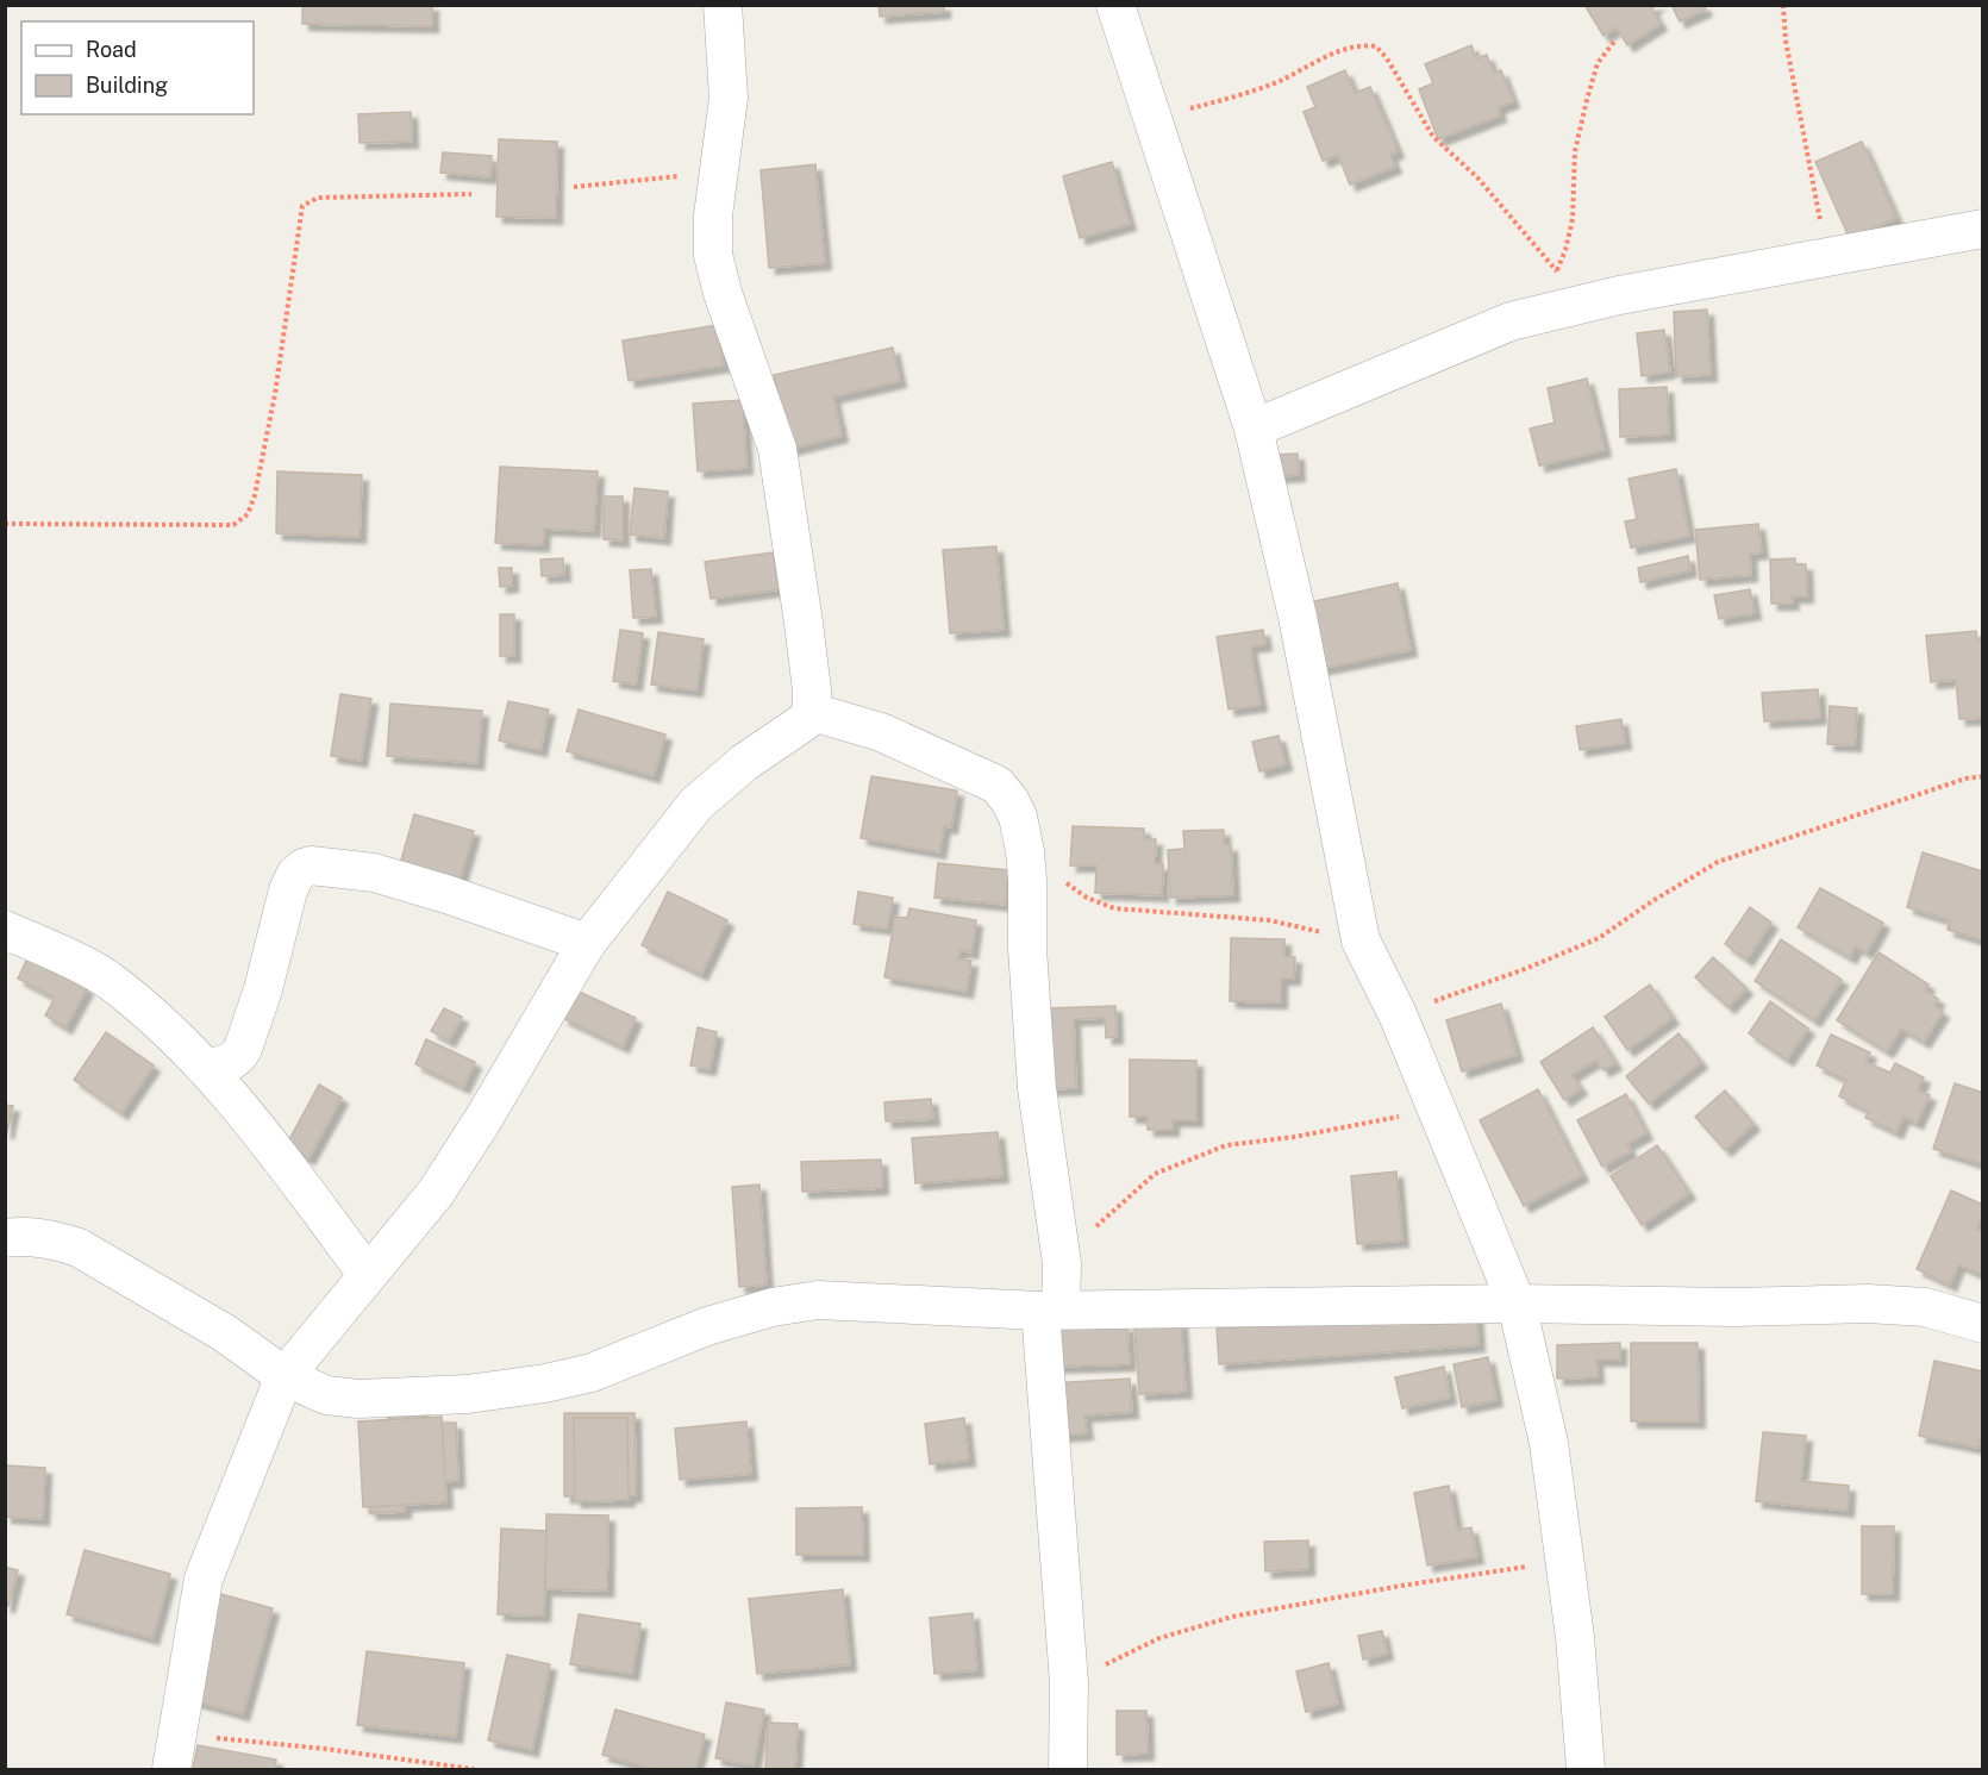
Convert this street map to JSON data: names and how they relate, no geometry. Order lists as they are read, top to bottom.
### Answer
{
  "legend": ["Road", "Building"]
}
